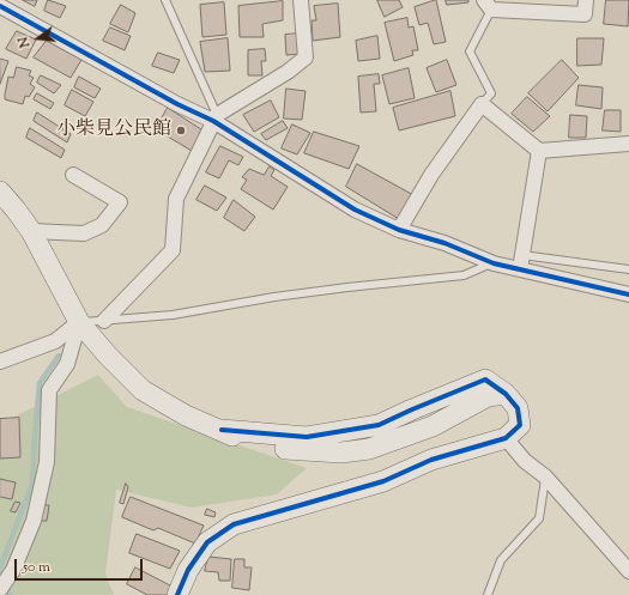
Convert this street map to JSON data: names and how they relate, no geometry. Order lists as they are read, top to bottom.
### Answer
{
  "places": ["小柴見公民館"],
  "scale_bar": "50 m",
  "north": "left"
}
